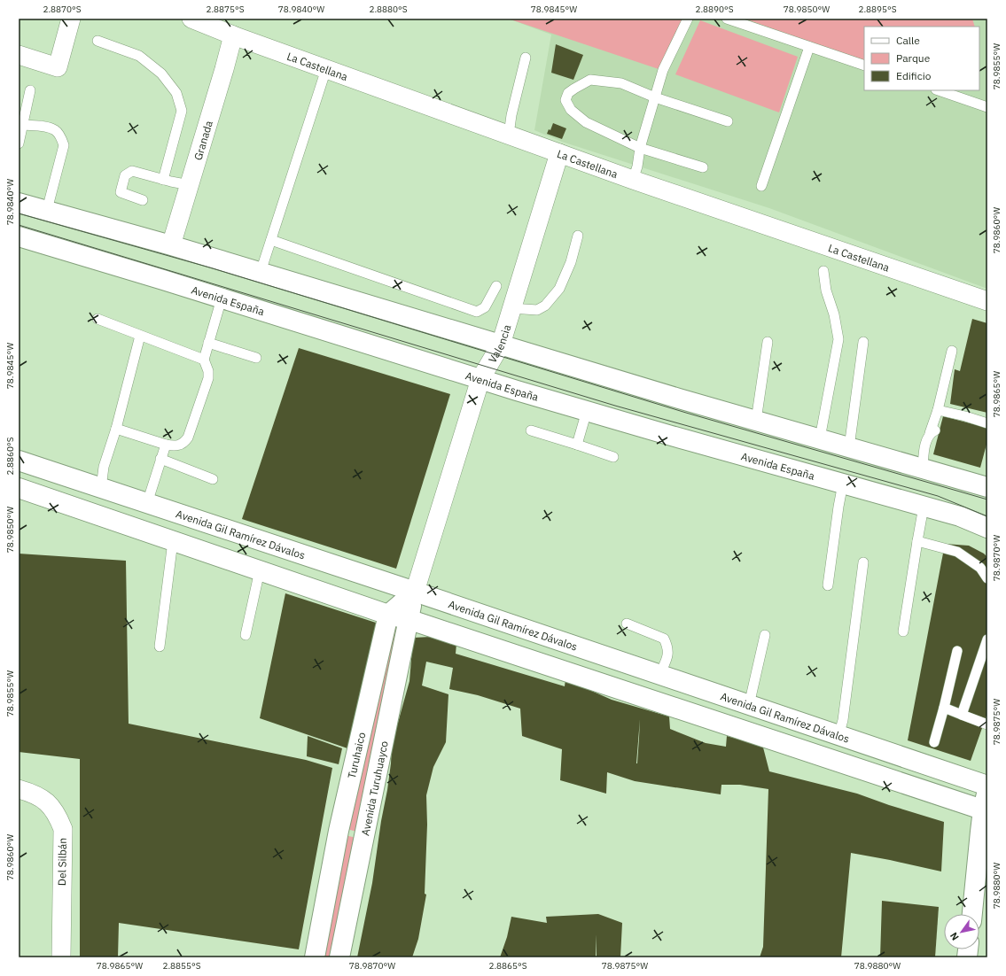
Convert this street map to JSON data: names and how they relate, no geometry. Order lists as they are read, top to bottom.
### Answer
{
  "streets": {
    "main road": [
      "Avenida España",
      "Avenida Gil Ramírez Dávalos",
      "Turuhaico",
      "Avenida Turuhuayco"
    ],
    "street": [
      "La Castellana",
      "Granada",
      "Valencia",
      "Del Silbán"
    ]
  },
  "crossings": [
    ["La Castellana", "Granada"],
    ["La Castellana", "Valencia"],
    ["Avenida España", "Valencia"],
    ["Valencia", "Avenida Gil Ramírez Dávalos"]
  ],
  "legend": ["Calle", "Parque", "Edificio"],
  "north": "bottom left",
  "coordinates": [
    "2.8870°S",
    "2.8875°S",
    "78.9840°W",
    "2.8880°S",
    "78.9845°W",
    "2.8890°S",
    "78.9850°W",
    "2.8895°S",
    "78.9855°W",
    "78.9860°W",
    "78.9865°W",
    "2.8860°S",
    "78.9870°W",
    "78.9875°W",
    "78.9880°W",
    "2.8855°S",
    "2.8865°S"
  ]
}
